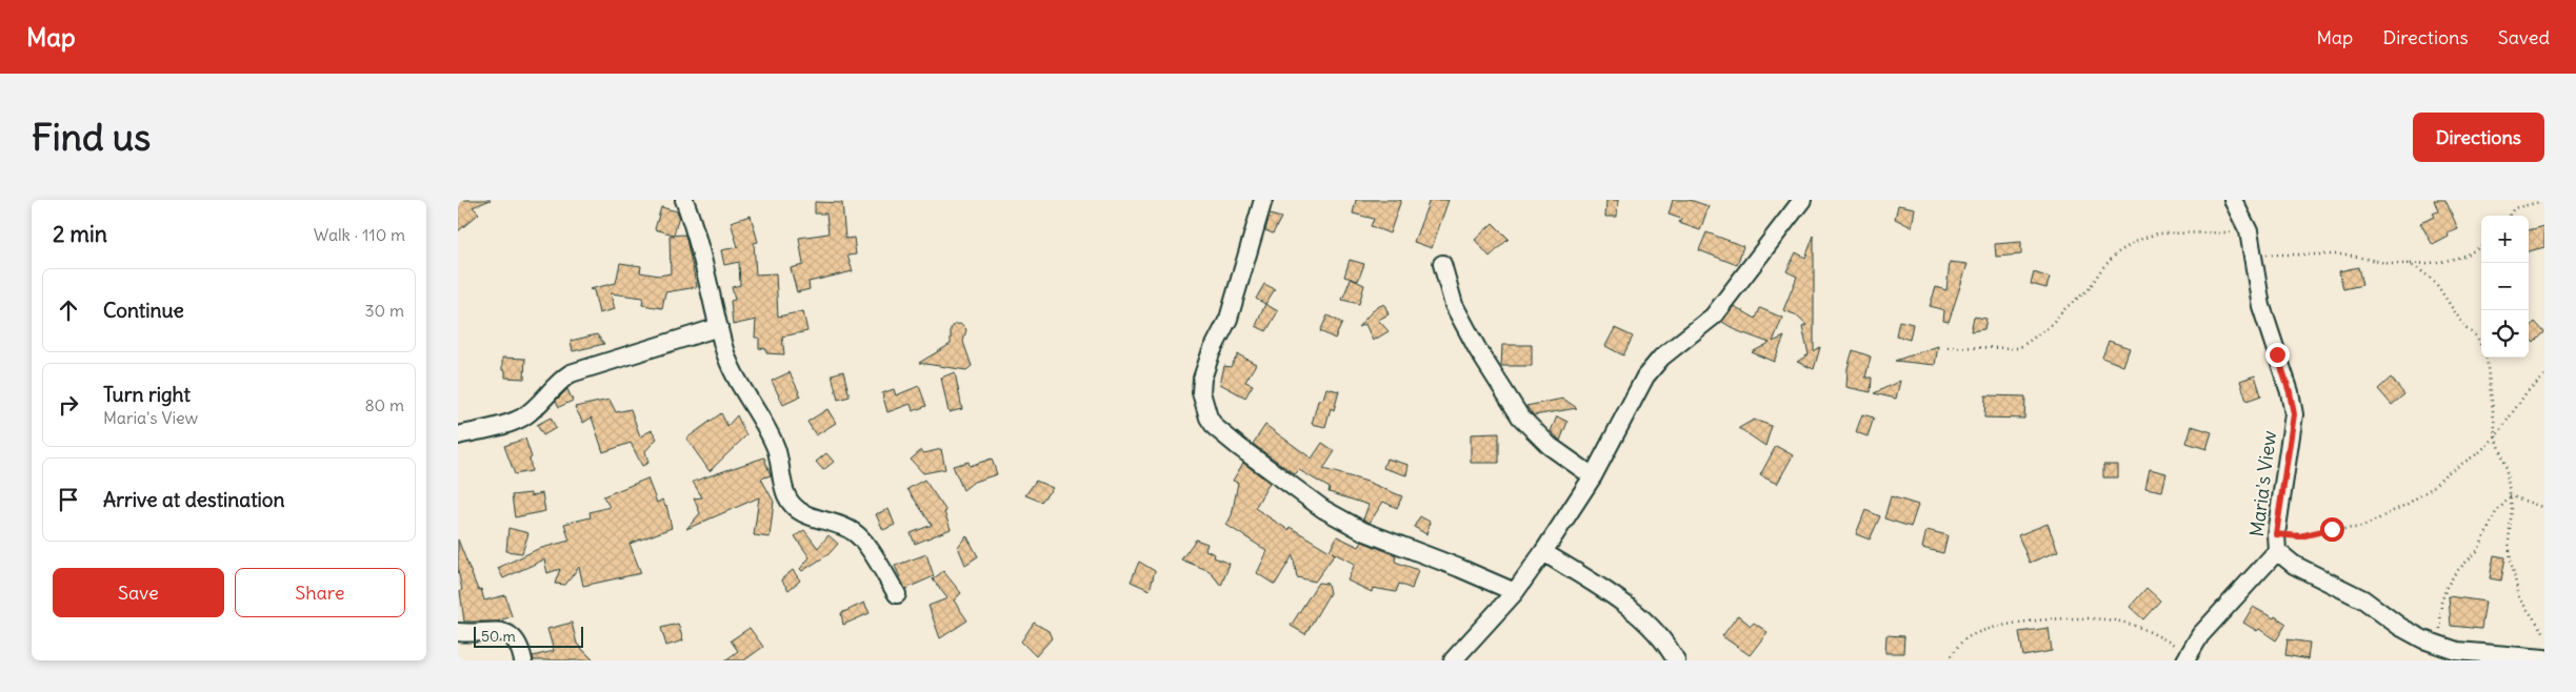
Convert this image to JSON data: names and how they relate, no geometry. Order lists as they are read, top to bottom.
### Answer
{
  "streets": {
    "street": ["Maria's View"]
  },
  "scale_bar": "50 m",
  "page": {
    "header": "Map",
    "nav": ["Map", "Directions", "Saved"],
    "buttons": [
      "Directions",
      ["Save", "Share"]
    ],
    "title": "Find us",
    "heading": ["2 min", "Walk · 110 m"],
    "map_buttons": ["+", "−"],
    "list": [
      ["Continue", "30 m"],
      ["Turn right", "Maria's View", "80 m"],
      "Arrive at destination"
    ],
    "scale": "50 m"
  }
}
